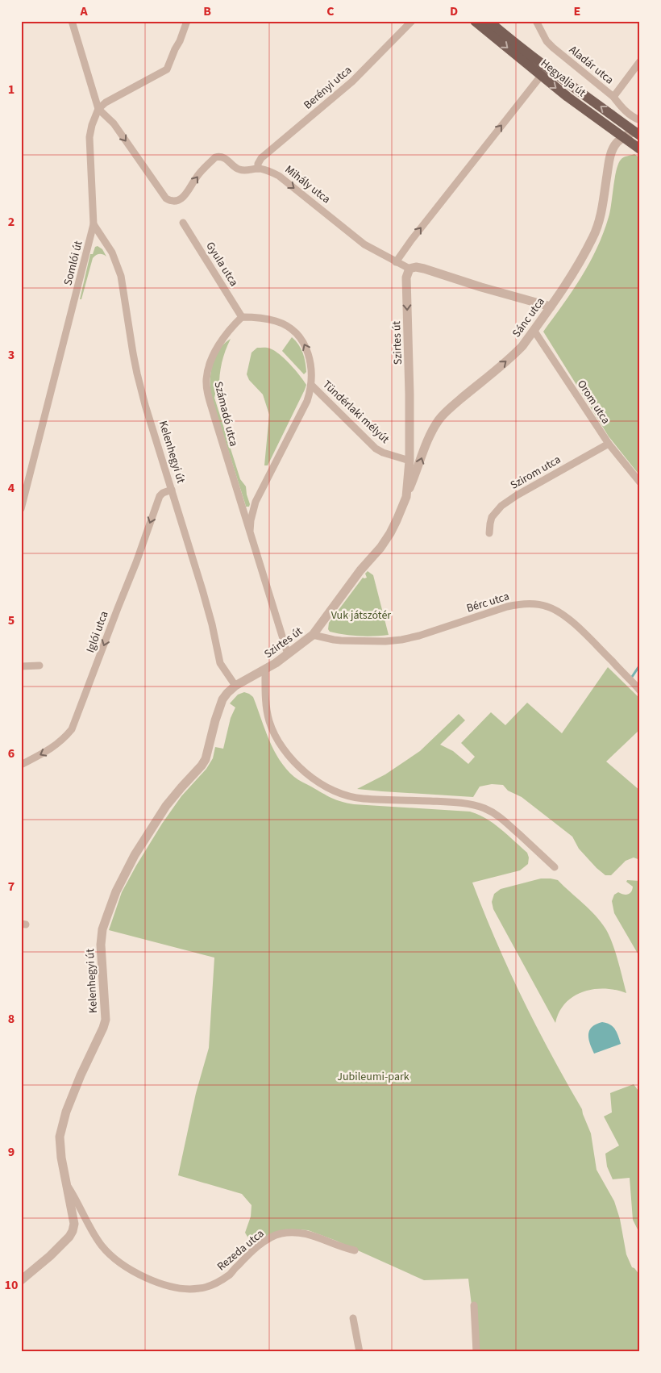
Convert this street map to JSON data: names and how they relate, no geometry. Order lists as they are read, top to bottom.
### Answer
{
  "streets": {
    "main road": ["Hegyalja út"],
    "street": [
      "Aladár utca",
      "Berényi utca",
      "Mihály utca",
      "Somlói út",
      "Gyula utca",
      "Sánc utca",
      "Szirtes út",
      "Orom utca",
      "Tündérlaki mélyút",
      "Számadó utca",
      "Kelenhegyi út",
      "Szirom utca",
      "Bérc utca",
      "Iglói utca",
      "Rezeda utca"
    ]
  },
  "crossings": [
    ["Hegyalja út", "Sánc utca"],
    ["Berényi utca", "Mihály utca"],
    ["Mihály utca", "Somlói út"],
    ["Mihály utca", "Sánc utca"],
    ["Mihály utca", "Szirtes út"],
    ["Somlói út", "Kelenhegyi út"],
    ["Gyula utca", "Számadó utca"],
    ["Sánc utca", "Szirtes út"],
    ["Sánc utca", "Orom utca"],
    ["Szirtes út", "Tündérlaki mélyút"],
    ["Szirtes út", "Számadó utca"],
    ["Szirtes út", "Kelenhegyi út"],
    ["Szirtes út", "Bérc utca"],
    ["Orom utca", "Szirom utca"],
    ["Tündérlaki mélyút", "Számadó utca"],
    ["Kelenhegyi út", "Iglói utca"],
    ["Kelenhegyi út", "Rezeda utca"]
  ],
  "one_way": ["Mihály utca", "Sánc utca", "Iglói utca"],
  "parks": ["Vuk játszótér", "Jubileumi-park"],
  "grid": {
    "columns": [
      "A",
      "B",
      "C",
      "D",
      "E"
    ],
    "rows": [
      "1",
      "2",
      "3",
      "4",
      "5",
      "6",
      "7",
      "8",
      "9",
      "10"
    ]
  }
}
